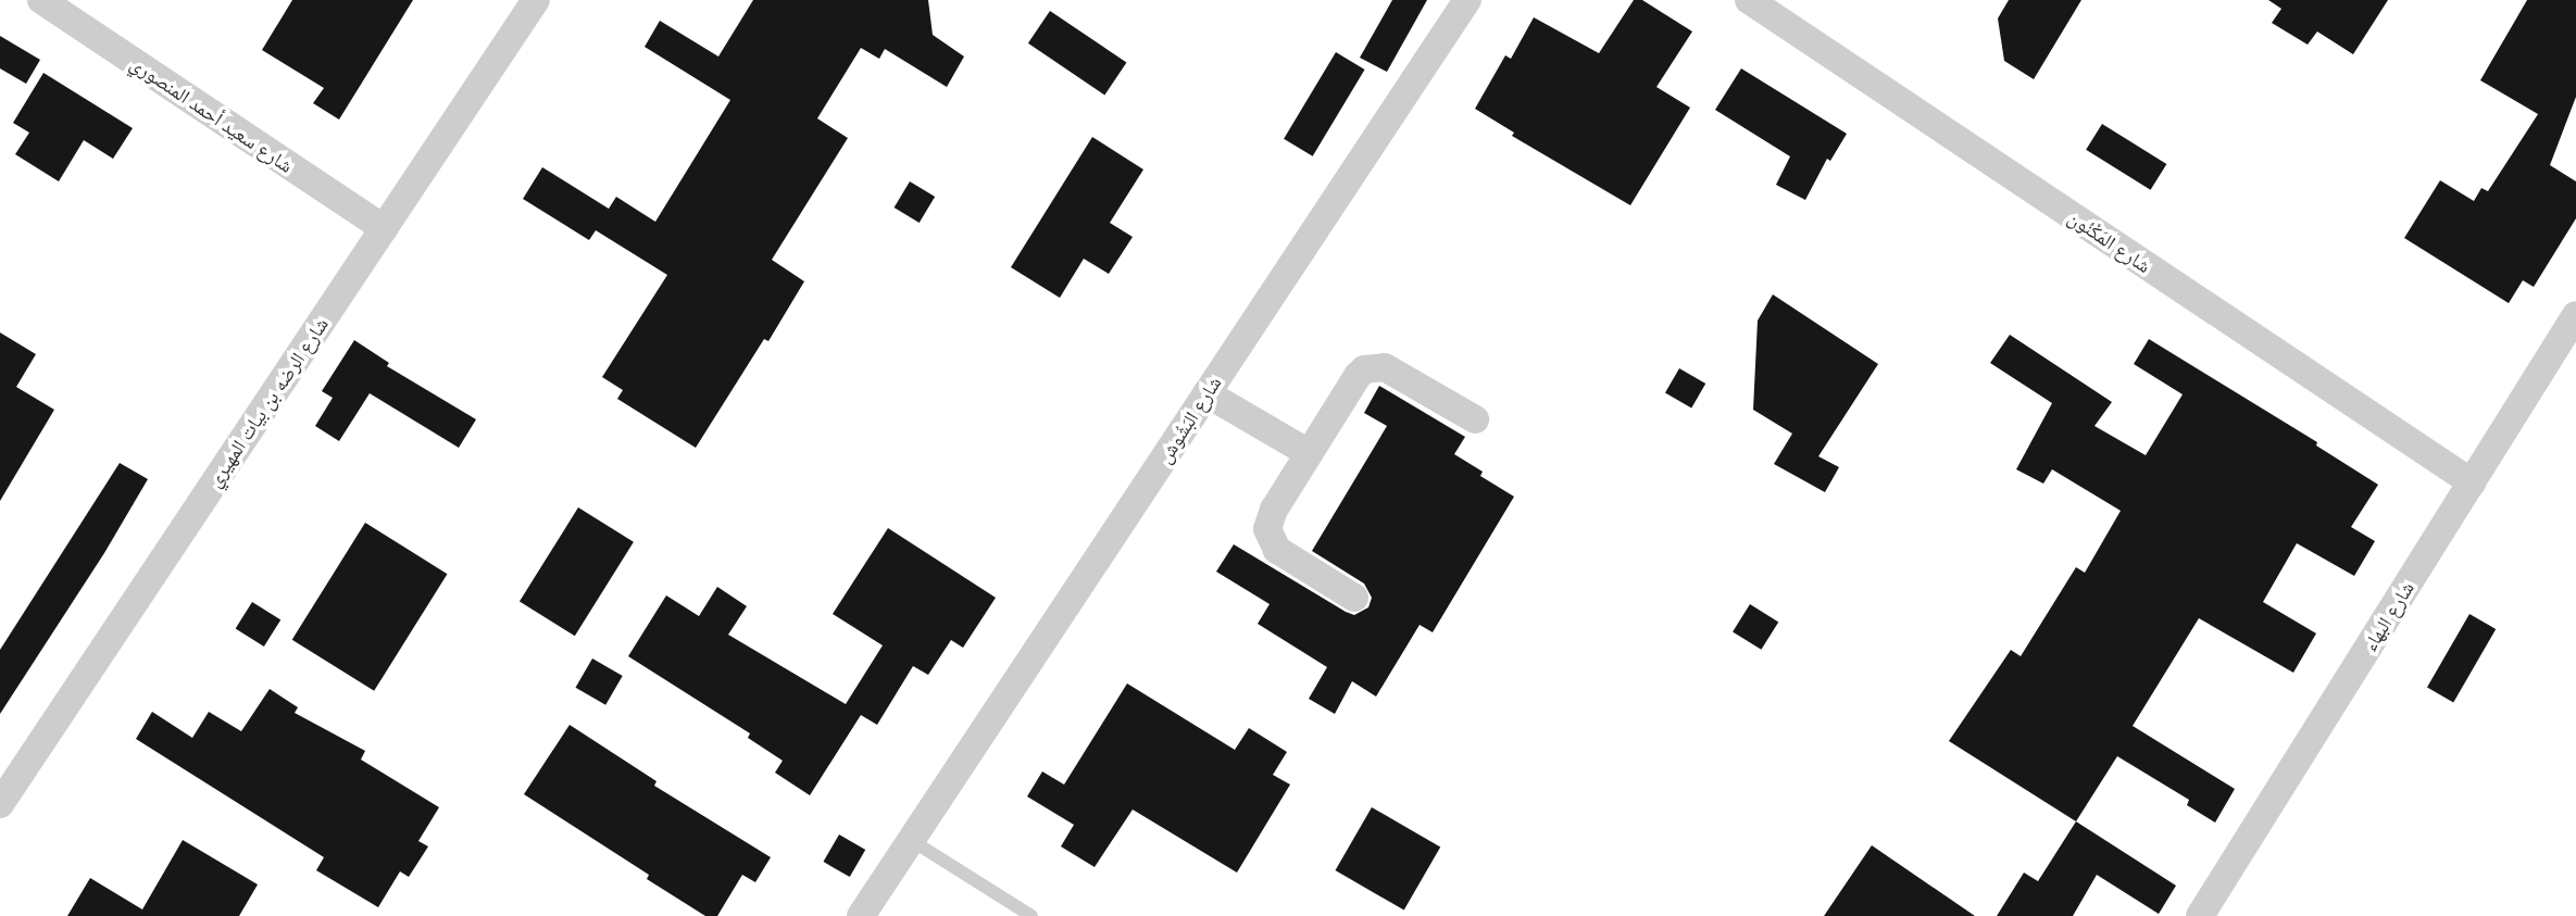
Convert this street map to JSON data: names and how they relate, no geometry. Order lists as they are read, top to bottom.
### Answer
{
  "streets": {
    "street": [
      "شارع سعيد أحمد المنصوري",
      "شارع المَكْنُون",
      "شارع الرضه بن بيات المهيري",
      "شارع البَشُوش",
      "شارع البهاء"
    ]
  },
  "crossings": [
    ["شارع سعيد أحمد المنصوري", "شارع الرضه بن بيات المهيري"],
    ["شارع المَكْنُون", "شارع البهاء"]
  ]
}
